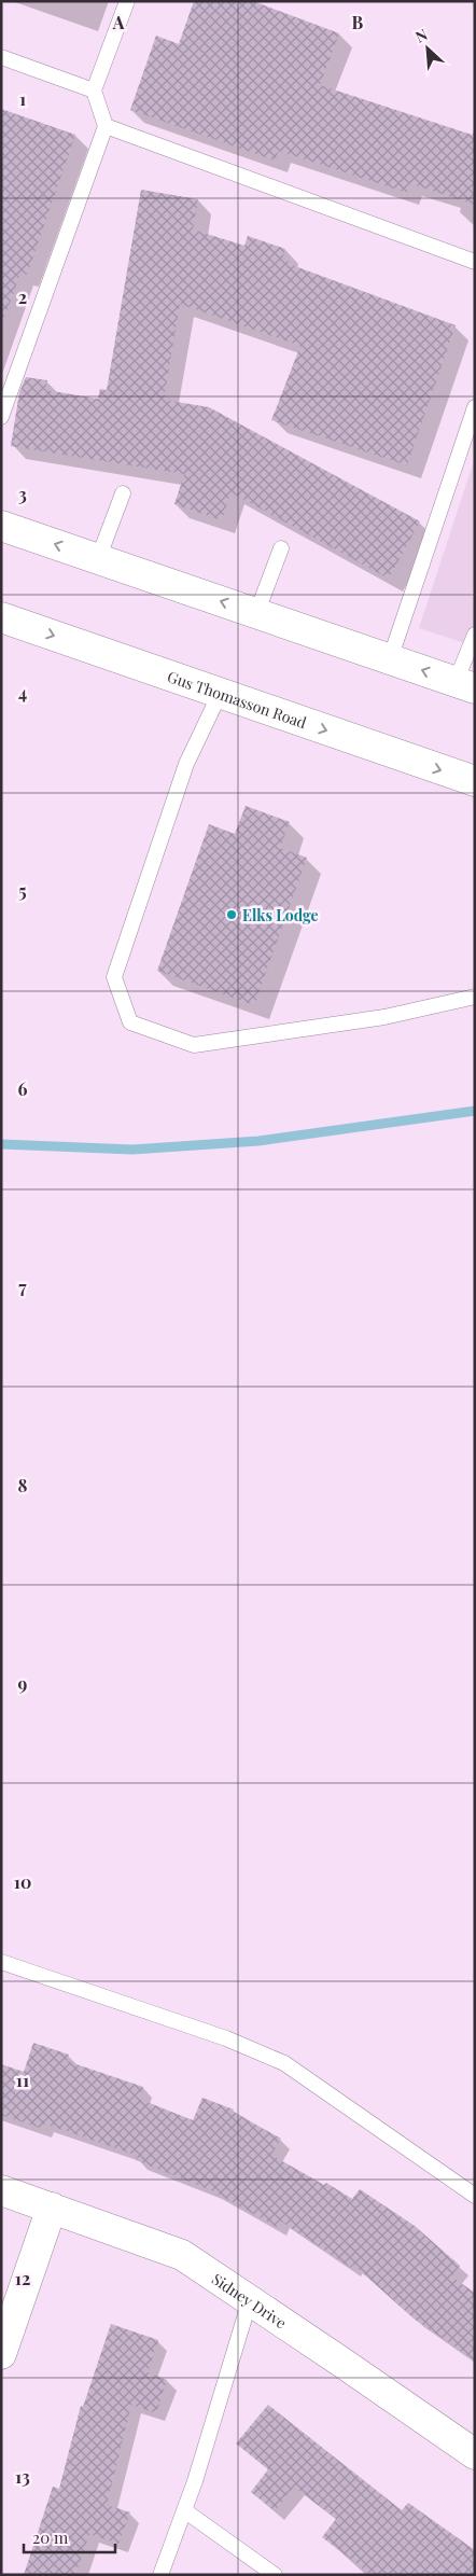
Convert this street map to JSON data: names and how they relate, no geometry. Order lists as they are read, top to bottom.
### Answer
{
  "streets": {
    "main road": ["Gus Thomasson Road", "Sidney Drive"]
  },
  "places": ["Elks Lodge"],
  "scale_bar": "20 m",
  "north": "top left",
  "grid": {
    "columns": ["A", "B"],
    "rows": [
      "1",
      "2",
      "3",
      "4",
      "5",
      "6",
      "7",
      "8",
      "9",
      "10",
      "11",
      "12",
      "13"
    ]
  }
}
